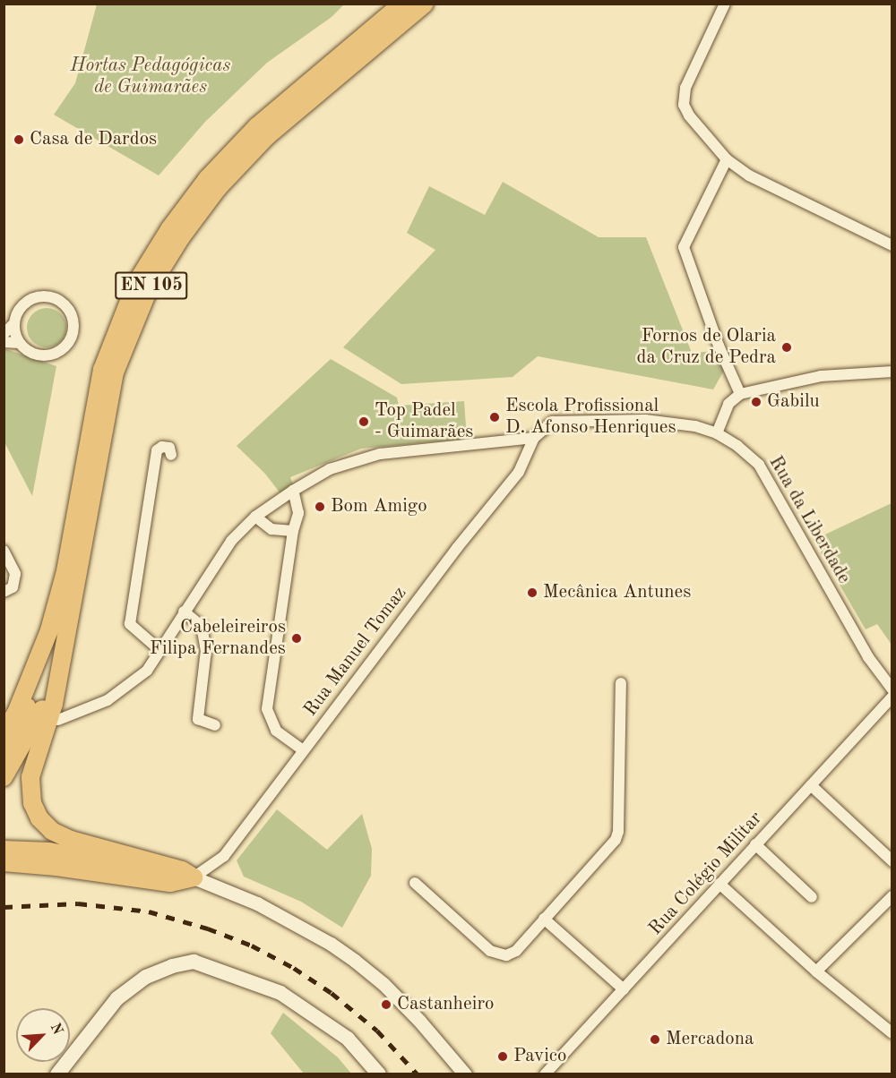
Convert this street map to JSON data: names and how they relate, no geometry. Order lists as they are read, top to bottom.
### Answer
{
  "streets": {
    "main road": ["EN 105"],
    "street": ["Rua da Liberdade", "Rua Manuel Tomaz", "Rua Colégio Militar"]
  },
  "crossings": [
    ["Rua da Liberdade", "Rua Manuel Tomaz"]
  ],
  "parks": ["Hortas Pedagógicas de Guimarães"],
  "places": [
    "Casa de Dardos",
    "Fornos de Olaria da Cruz de Pedra",
    "Gabilu",
    "Escola Profissional D. Afonso Henriques",
    "Top Padel - Guimarães",
    "Bom Amigo",
    "Mecânica Antunes",
    "Cabeleireiros Filipa Fernandes",
    "Castanheiro",
    "Mercadona",
    "Pavico"
  ],
  "north": "top right"
}
